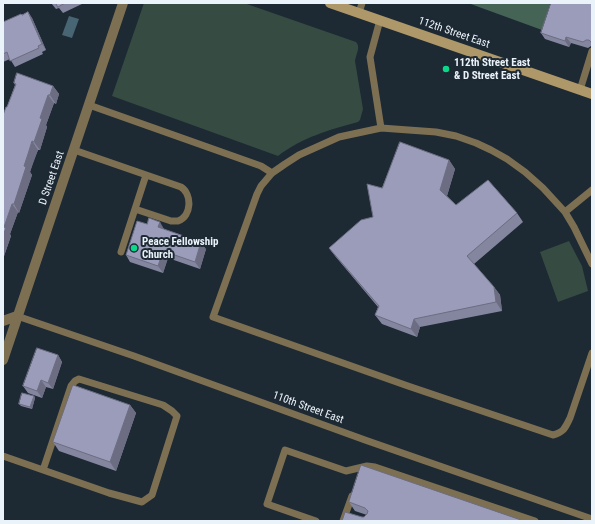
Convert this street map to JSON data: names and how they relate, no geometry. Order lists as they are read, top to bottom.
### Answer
{
  "streets": {
    "main road": ["112th Street East"],
    "street": ["D Street East"],
    "lane": ["110th Street East"]
  },
  "crossings": [
    ["D Street East", "110th Street East"]
  ],
  "places": ["112th Street East & D Street East", "Peace Fellowship Church"]
}
